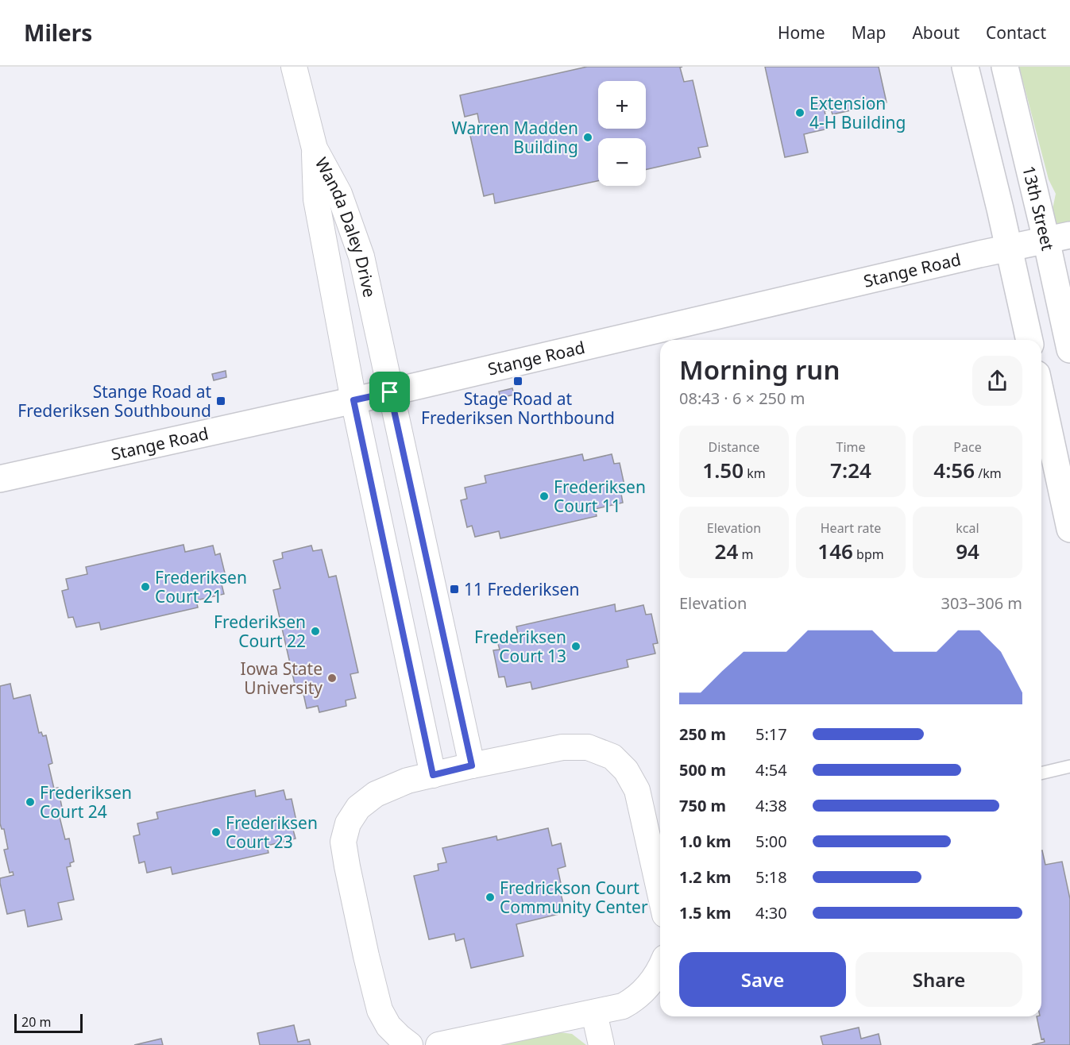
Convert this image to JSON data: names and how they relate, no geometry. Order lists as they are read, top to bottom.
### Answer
{
  "streets": {
    "main road": ["13th Street", "Stange Road"],
    "street": ["Wanda Daley Drive"]
  },
  "crossings": [
    ["13th Street", "Stange Road"],
    ["Wanda Daley Drive", "Stange Road"]
  ],
  "places": {
    "other": [
      "Extension 4-H Building",
      "Warren Madden Building",
      "Frederiksen Court 11",
      "Frederiksen Court 21",
      "Frederiksen Court 22",
      "Frederiksen Court 13",
      "Iowa State University",
      "Frederiksen Court 24",
      "Frederiksen Court 23",
      "Fredrickson Court Community Center"
    ],
    "transit": ["Stage Road at Frederiksen Northbound", "Stange Road at Frederiksen Southbound", "11 Frederiksen"]
  },
  "scale_bar": "20 m",
  "page": {
    "header": "Milers",
    "nav": [
      "Home",
      "Map",
      "About",
      "Contact"
    ],
    "map_buttons": ["+", "−"],
    "heading": ["Morning run", "08:43 · 6 × 250 m"],
    "stats": [
      ["Distance", "1.50 km"],
      ["Time", "7:24"],
      ["Pace", "4:56 /km"],
      ["Elevation", "24 m"],
      ["Heart rate", "146 bpm"],
      ["kcal", "94"]
    ],
    "chart": ["Elevation", "303–306 m"],
    "list": [
      {
        "name": "250 m",
        "note": "5:17"
      },
      {
        "name": "500 m",
        "note": "4:54"
      },
      {
        "name": "750 m",
        "note": "4:38"
      },
      {
        "name": "1.0 km",
        "note": "5:00"
      },
      {
        "name": "1.2 km",
        "note": "5:18"
      },
      {
        "name": "1.5 km",
        "note": "4:30"
      }
    ],
    "buttons": ["Save", "Share"],
    "scale": "20 m"
  }
}
